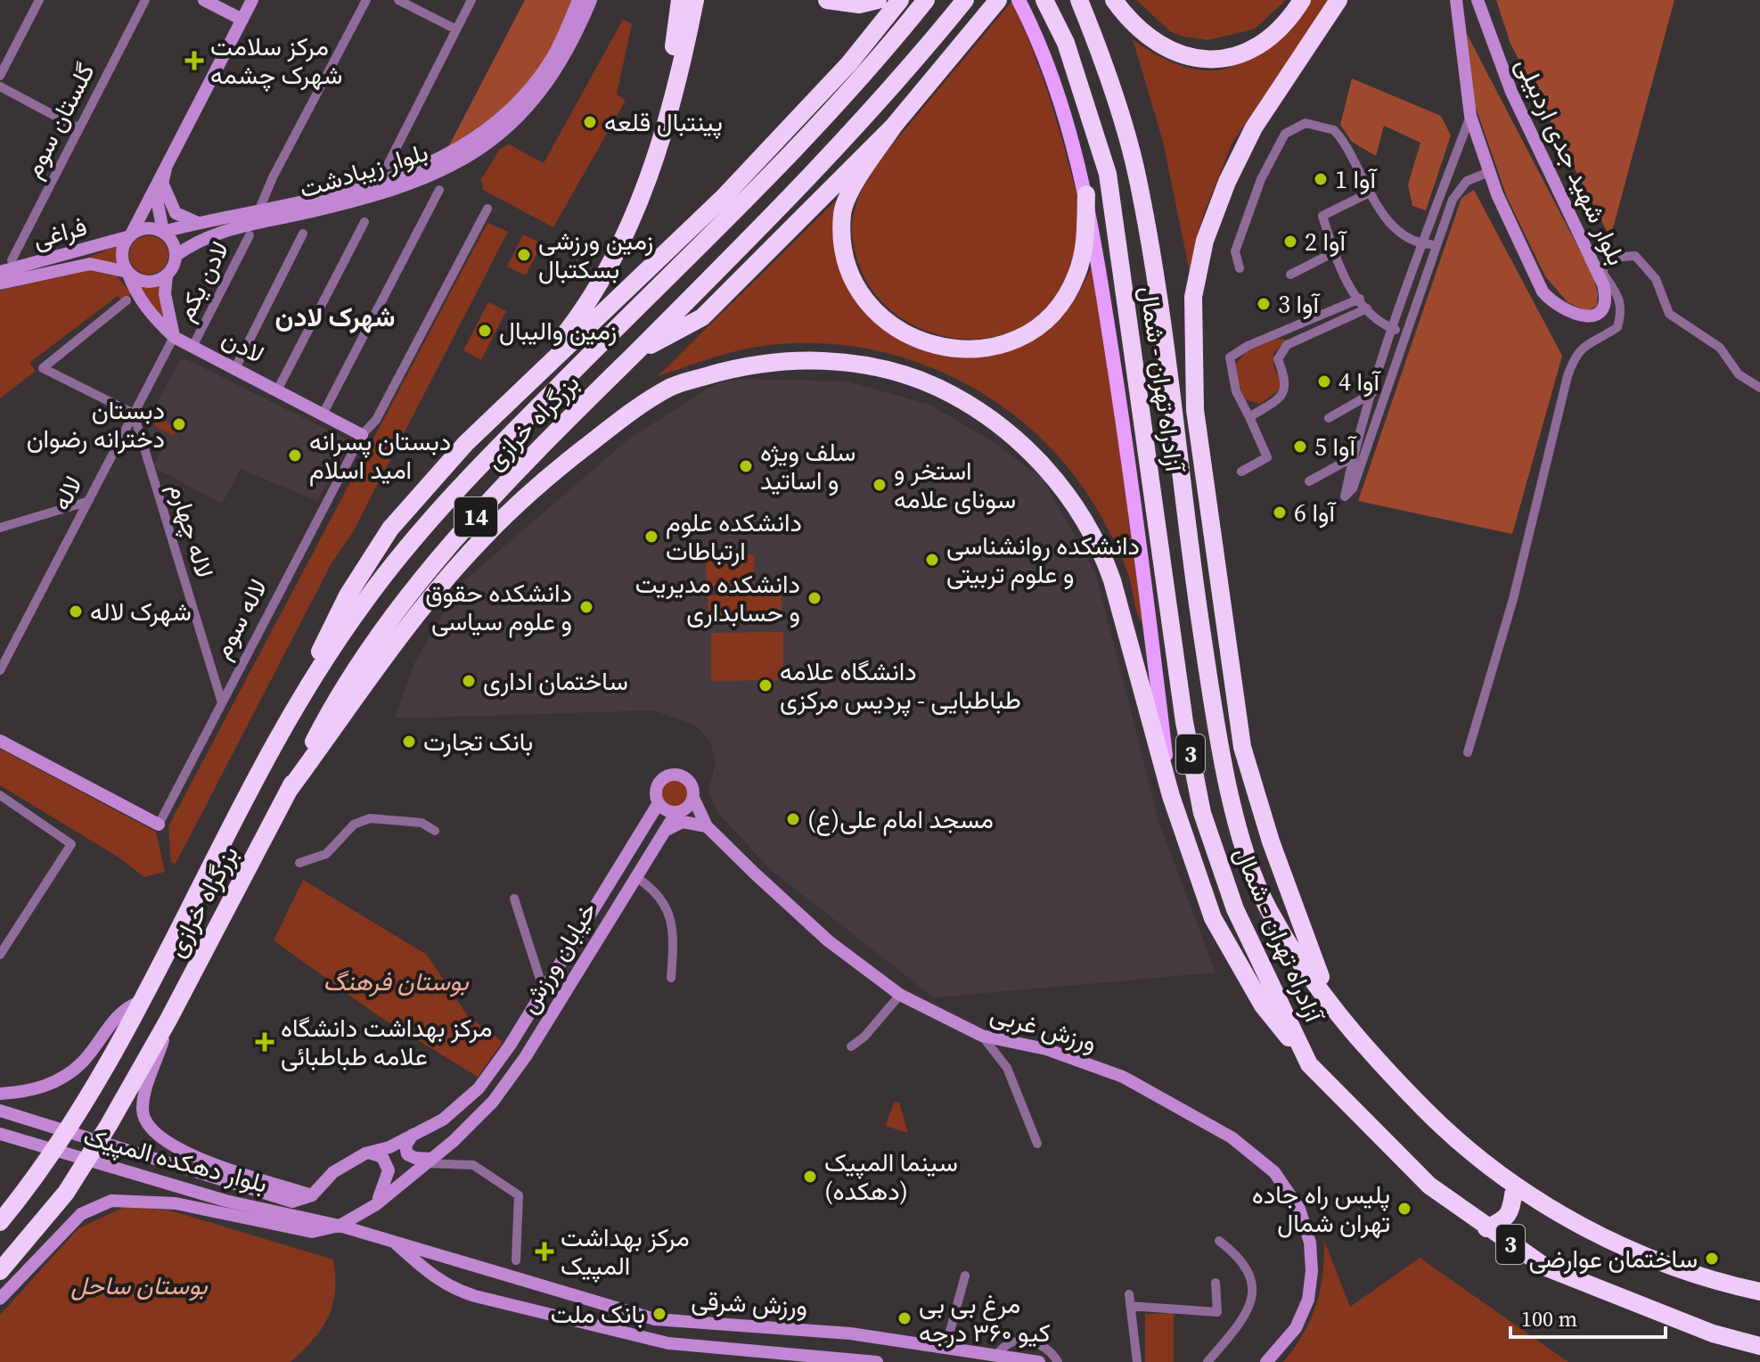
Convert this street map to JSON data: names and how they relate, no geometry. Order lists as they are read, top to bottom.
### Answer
{
  "streets": {
    "highway": [
      "آزادراه تهران - شمال",
      "بزرگراه خرازی",
      "14",
      "3"
    ],
    "street": [
      "گلستان سوم",
      "بلوار شهید جدی اردبیلی",
      "بلوار زیبادشت",
      "فراغی",
      "لادن یکم",
      "لادن",
      "لاله",
      "لاله چهارم",
      "لاله سوم",
      "خیابان ورزش",
      "ورزش غربی",
      "بلوار دهکده المپیک",
      "ورزش شرقی"
    ]
  },
  "crossings": [
    ["بلوار زیبادشت", "فراغی"],
    ["بلوار زیبادشت", "لادن"],
    ["فراغی", "لادن"],
    ["لادن یکم", "لادن"],
    ["لادن", "لاله"],
    ["لادن", "لاله سوم"],
    ["لاله", "لاله چهارم"],
    ["لاله چهارم", "لاله سوم"],
    ["خیابان ورزش", "ورزش غربی"],
    ["خیابان ورزش", "بلوار دهکده المپیک"],
    ["خیابان ورزش", "ورزش شرقی"],
    ["بلوار دهکده المپیک", "ورزش شرقی"]
  ],
  "districts": ["شهرک لادن"],
  "parks": ["بوستان فرهنگ", "بوستان ساحل"],
  "places": {
    "health": ["مرکز سلامت شهرک چشمه", "مرکز بهداشت دانشگاه علامه طباطبائی", "مرکز بهداشت المپیک"],
    "other": [
      "پینتبال قلعه",
      "آوا 1",
      "آوا 2",
      "زمین ورزشی بسکتبال",
      "آوا 3",
      "زمین والیبال",
      "آوا 4",
      "دبستان دخترانه رضوان",
      "آوا 5",
      "دبستان پسرانه امید اسلام",
      "سلف ویژه و اساتید",
      "استخر و سونای علامه",
      "آوا 6",
      "دانشکده علوم ارتباطات",
      "دانشکده روانشناسی و علوم تربیتی",
      "دانشکده مدیریت و حسابداری",
      "دانشکده حقوق و علوم سیاسی",
      "شهرک لاله",
      "ساختمان اداری",
      "دانشگاه علامه طباطبایی - پردیس مرکزی",
      "بانک تجارت",
      "مسجد امام علی(ع)",
      "سینما المپیک (دهکده)",
      "پلیس راه جاده تهران شمال",
      "ساختمان عوارضی",
      "بانک ملت",
      "مرغ بی بی کیو ۳۶۰ درجه"
    ]
  },
  "scale_bar": "100 m"
}
